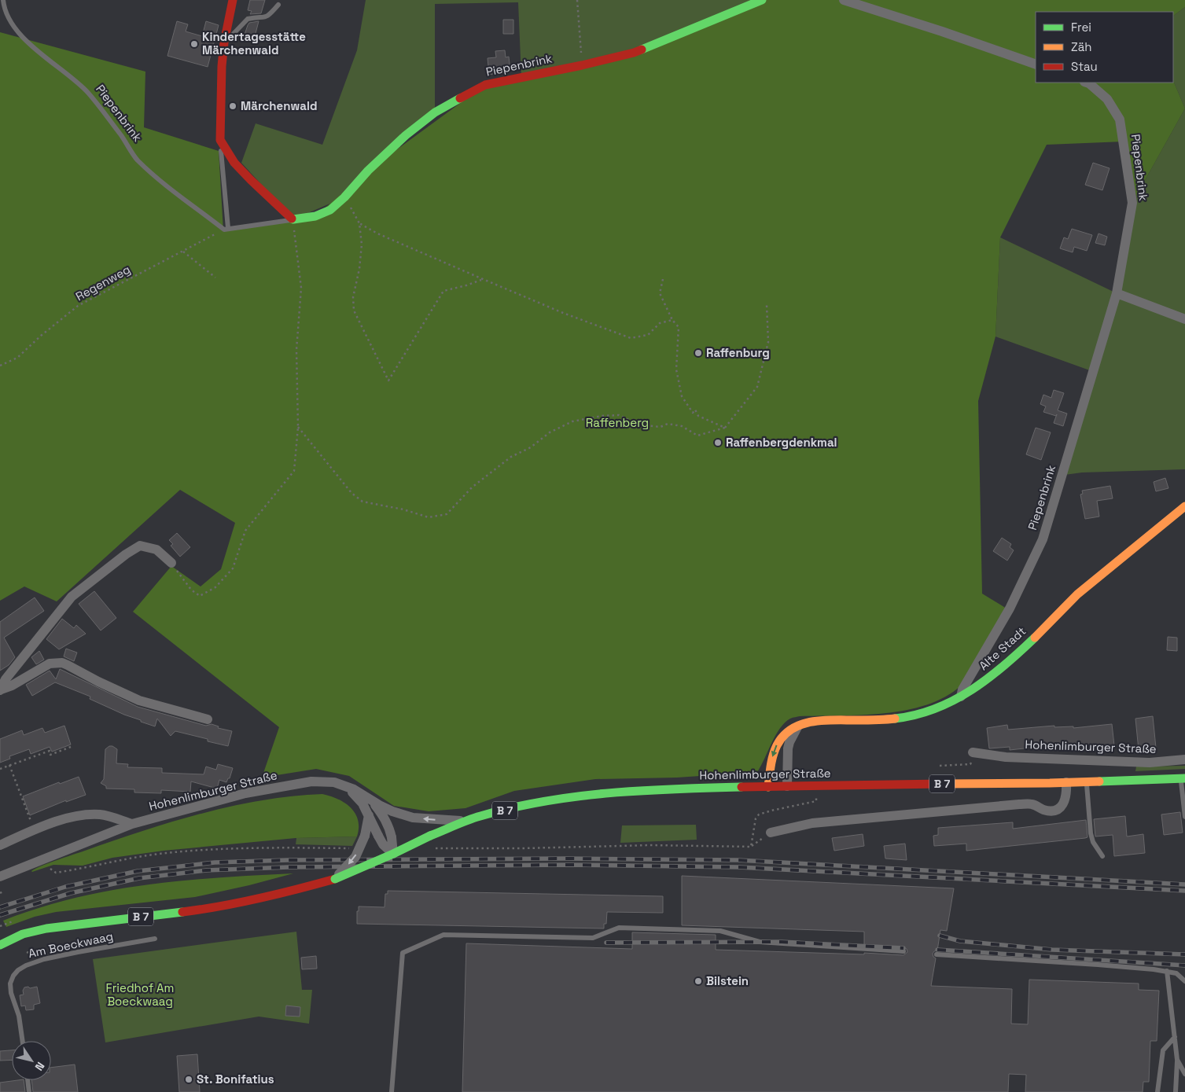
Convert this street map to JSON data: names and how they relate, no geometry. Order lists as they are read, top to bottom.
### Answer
{
  "streets": {
    "street": [
      "Piepenbrink",
      "Alte Stadt",
      "Hohenlimburger Straße",
      "B 7"
    ],
    "lane": ["Am Boeckwaag"],
    "path": ["Regenweg"]
  },
  "crossings": [
    ["Piepenbrink", "Regenweg"],
    ["Piepenbrink", "Alte Stadt"],
    ["Alte Stadt", "Hohenlimburger Straße"]
  ],
  "parks": ["Raffenberg", "Friedhof Am Boeckwaag"],
  "places": [
    "Kindertagesstätte Märchenwald",
    "Märchenwald",
    "Raffenburg",
    "Raffenbergdenkmal",
    "Bilstein",
    "St. Bonifatius"
  ],
  "legend": ["Frei", "Zäh", "Stau"],
  "north": "bottom right"
}
